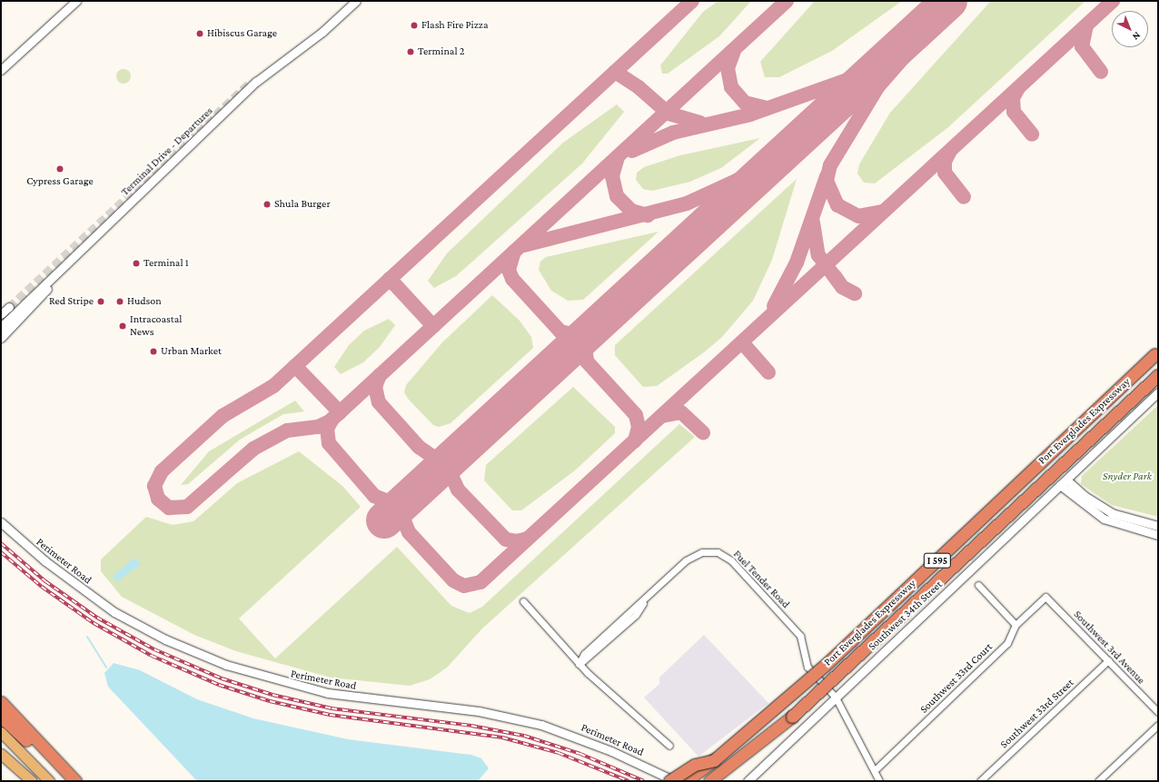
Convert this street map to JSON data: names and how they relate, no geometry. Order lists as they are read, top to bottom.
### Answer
{
  "streets": {
    "highway": ["Port Everglades Expressway", "I 595"],
    "street": [
      "Terminal Drive - Departures",
      "Perimeter Road",
      "Fuel Tender Road",
      "Southwest 34th Street",
      "Southwest 3rd Avenue",
      "Southwest 33rd Court",
      "Southwest 33rd Street"
    ]
  },
  "crossings": [
    ["Fuel Tender Road", "Southwest 34th Street"],
    ["Fuel Tender Road", "Southwest 33rd Court"],
    ["Southwest 3rd Avenue", "Southwest 33rd Court"],
    ["Southwest 3rd Avenue", "Southwest 33rd Street"]
  ],
  "parks": ["Snyder Park"],
  "places": [
    "Flash Fire Pizza",
    "Hibiscus Garage",
    "Terminal 2",
    "Cypress Garage",
    "Shula Burger",
    "Terminal 1",
    "Red Stripe",
    "Hudson",
    "Intracoastal News",
    "Urban Market"
  ],
  "north": "bottom right"
}
